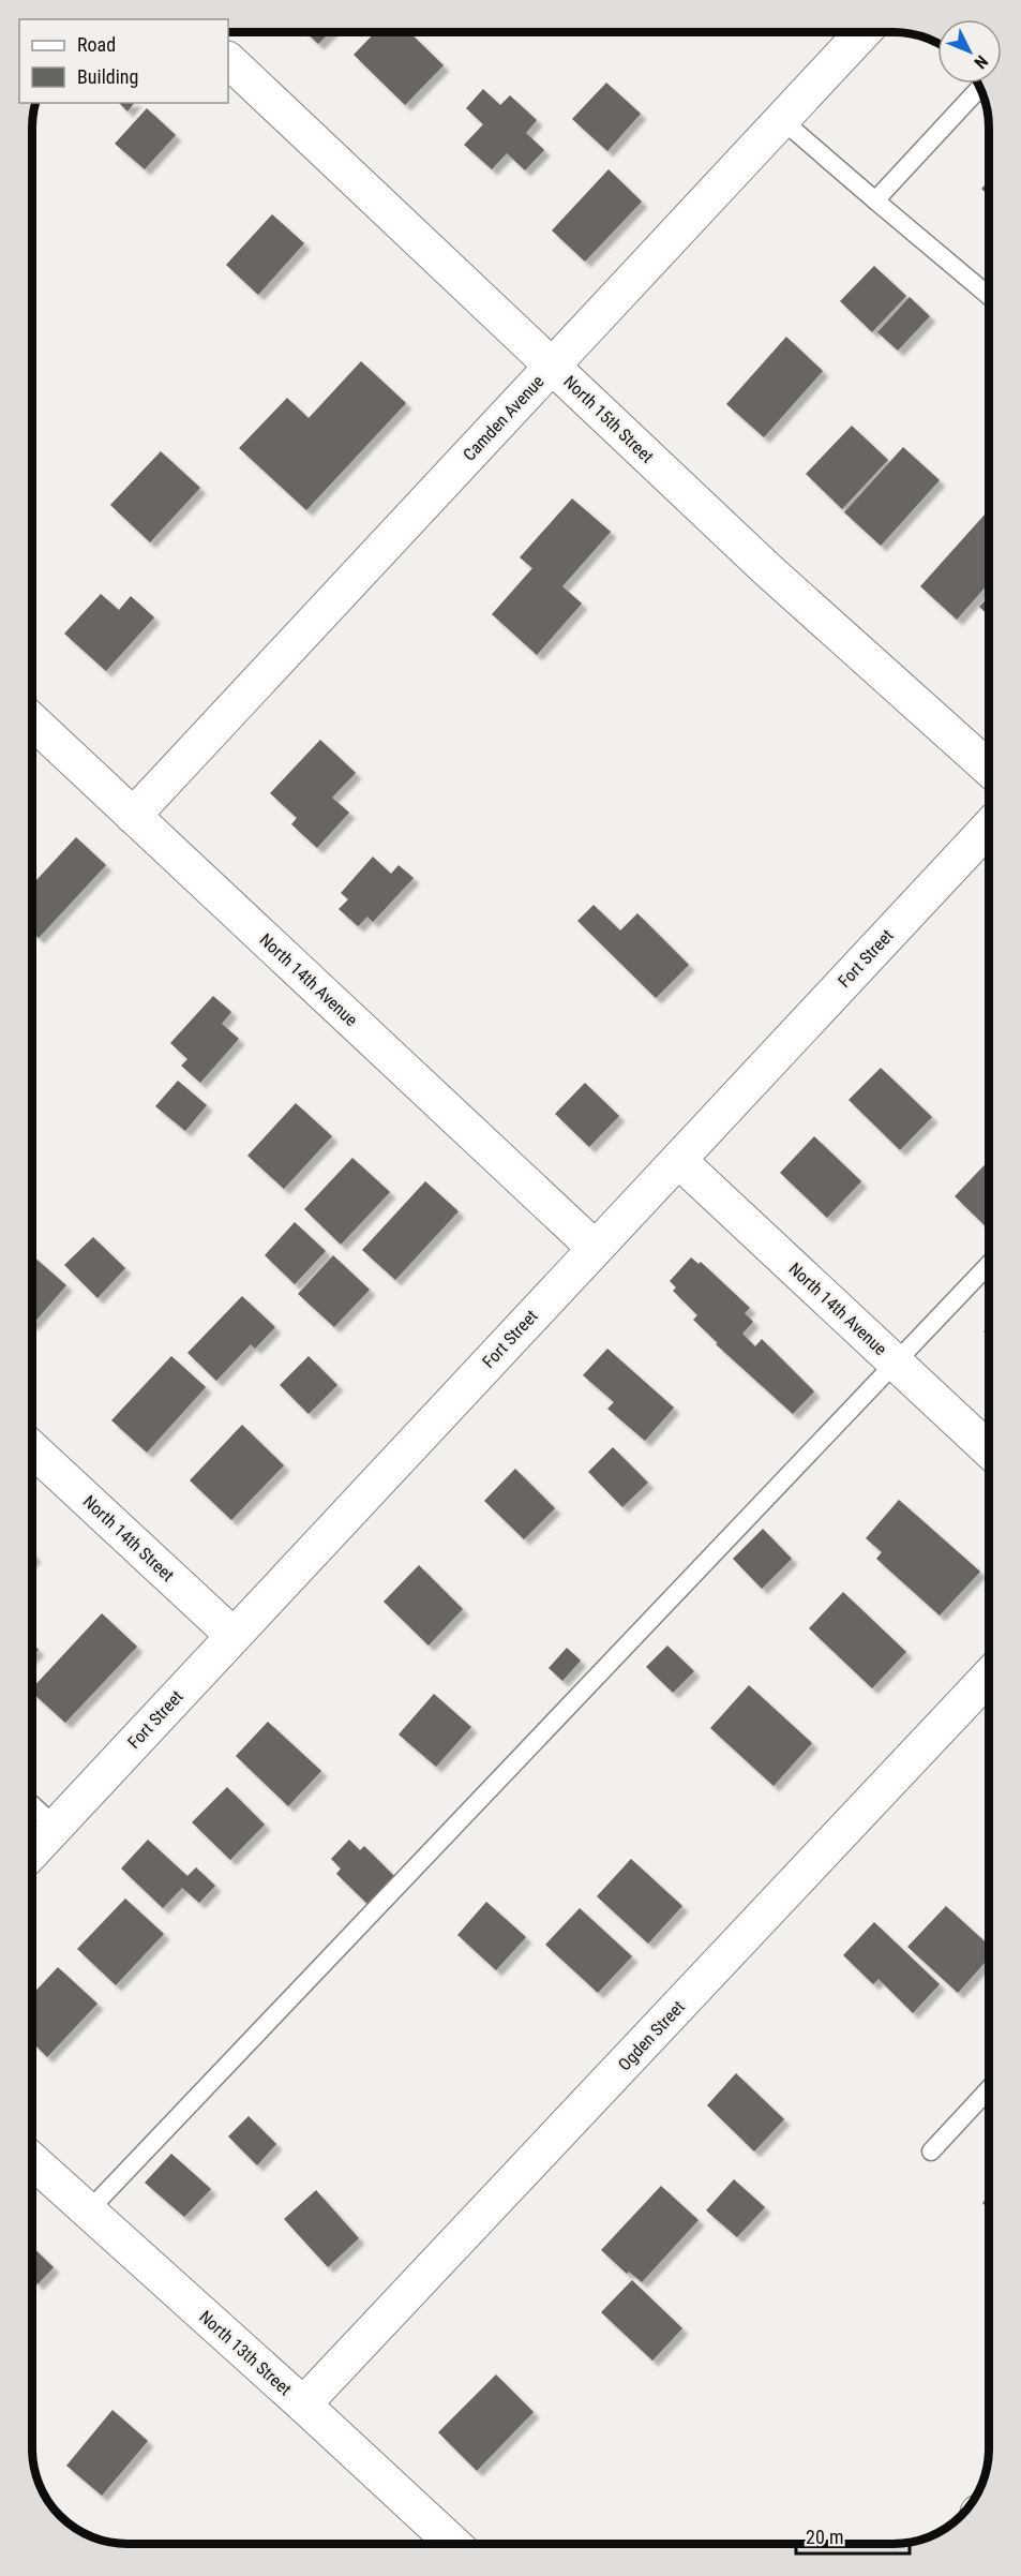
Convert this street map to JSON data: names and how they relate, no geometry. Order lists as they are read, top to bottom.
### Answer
{
  "streets": {
    "street": [
      "Camden Avenue",
      "North 15th Street",
      "Fort Street",
      "North 14th Avenue",
      "North 14th Street",
      "Ogden Street",
      "North 13th Street"
    ]
  },
  "crossings": [
    ["Camden Avenue", "North 15th Street"],
    ["Camden Avenue", "North 14th Avenue"],
    ["Fort Street", "North 14th Avenue"],
    ["Fort Street", "North 14th Street"],
    ["Ogden Street", "North 13th Street"]
  ],
  "legend": ["Road", "Building"],
  "scale_bar": "20 m",
  "north": "bottom right"
}
